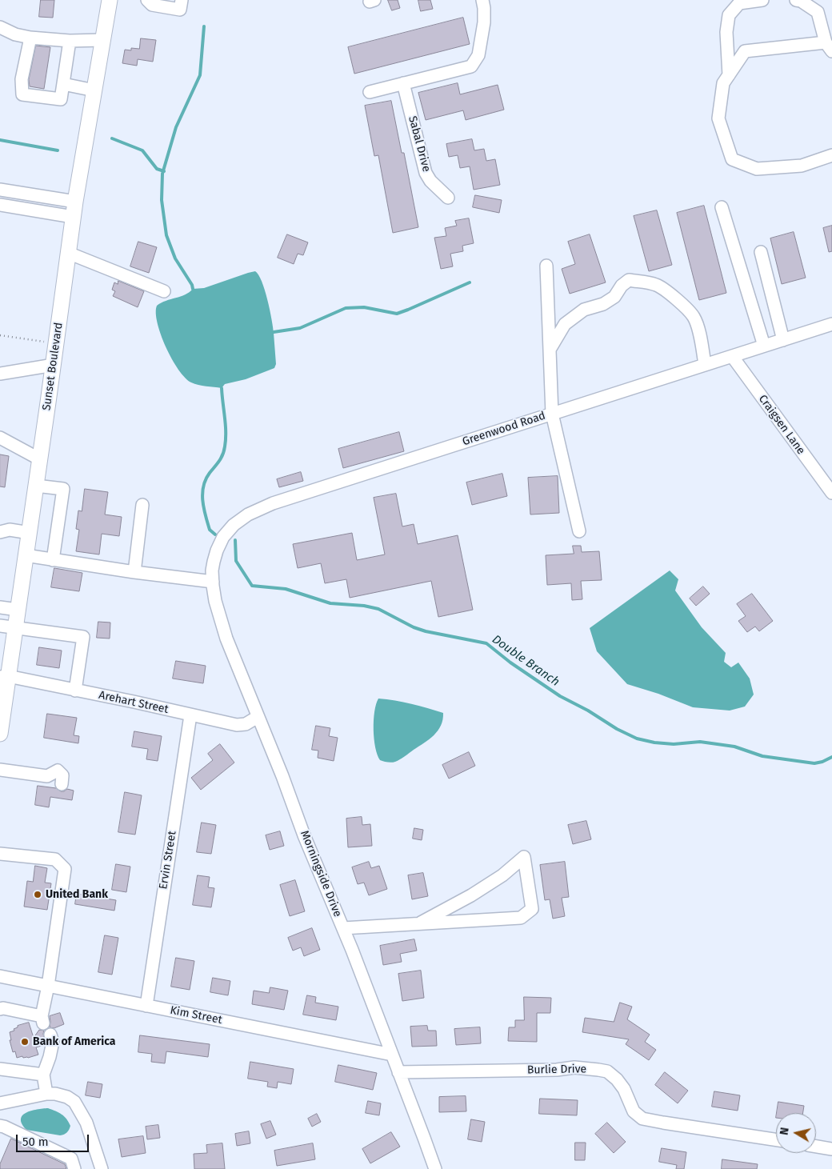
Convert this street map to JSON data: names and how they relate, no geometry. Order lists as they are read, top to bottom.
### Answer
{
  "streets": {
    "main road": ["Sunset Boulevard"],
    "street": [
      "Sabal Drive",
      "Craigsen Lane",
      "Greenwood Road",
      "Arehart Street",
      "Ervin Street",
      "Morningside Drive",
      "Kim Street",
      "Burlie Drive"
    ]
  },
  "crossings": [
    ["Sunset Boulevard", "Arehart Street"],
    ["Craigsen Lane", "Greenwood Road"],
    ["Greenwood Road", "Morningside Drive"],
    ["Arehart Street", "Ervin Street"],
    ["Arehart Street", "Morningside Drive"],
    ["Ervin Street", "Kim Street"],
    ["Morningside Drive", "Kim Street"],
    ["Morningside Drive", "Burlie Drive"]
  ],
  "water": ["Double Branch"],
  "places": ["United Bank", "Bank of America"],
  "scale_bar": "50 m",
  "north": "left"
}
